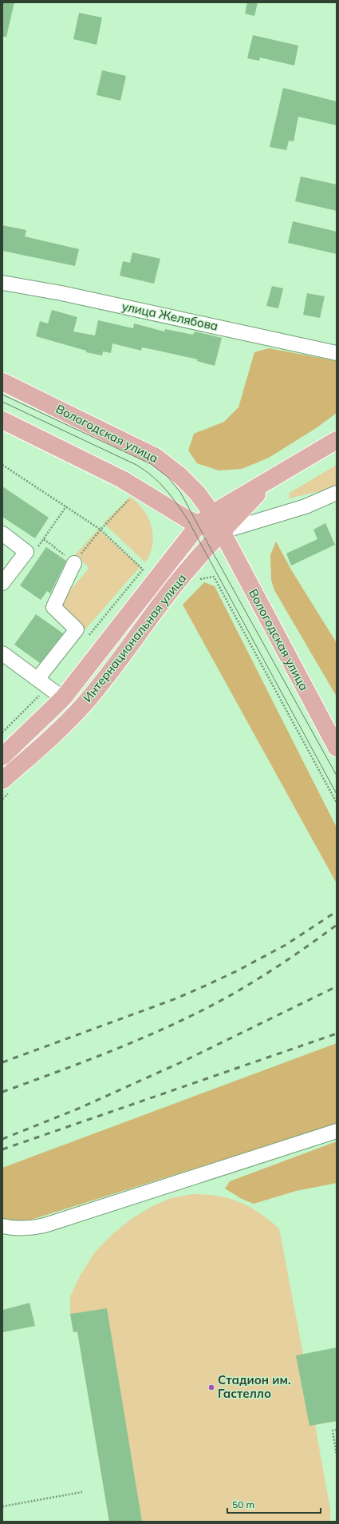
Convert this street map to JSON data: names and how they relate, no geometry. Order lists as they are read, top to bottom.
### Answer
{
  "streets": {
    "main road": ["Вологодская улица", "Интернациональная улица"],
    "street": ["улица Желябова"]
  },
  "crossings": [
    ["Вологодская улица", "Интернациональная улица"]
  ],
  "places": ["Стадион им. Гастелло"],
  "scale_bar": "50 m"
}
